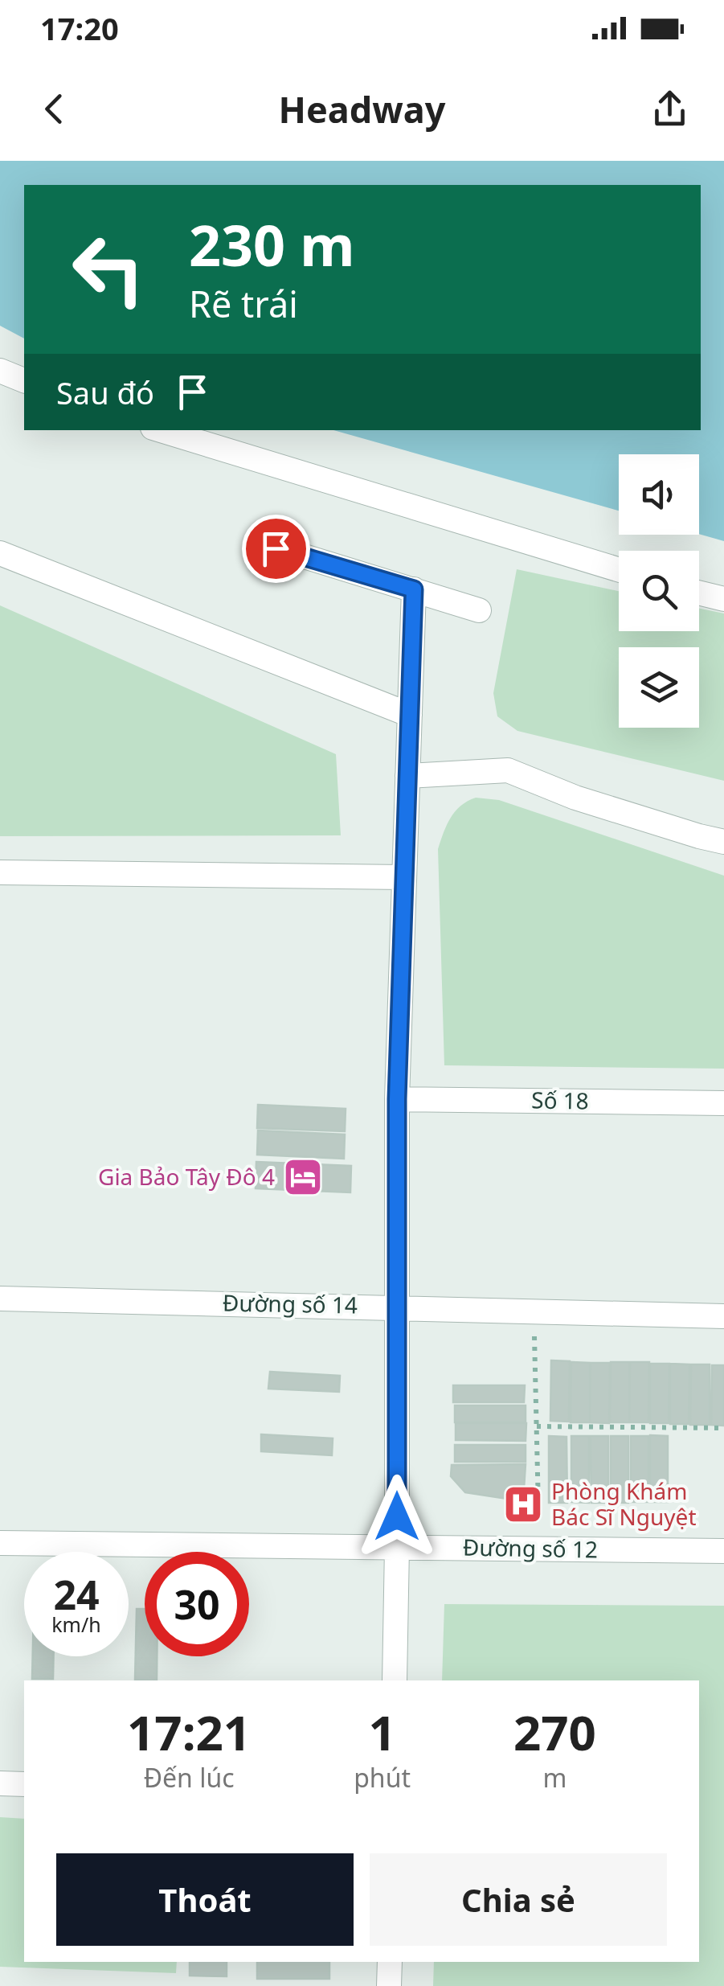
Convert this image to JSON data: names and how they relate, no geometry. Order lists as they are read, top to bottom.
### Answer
{
  "streets": {
    "street": ["Số 18", "Đường số 14", "Đường số 12"]
  },
  "places": {
    "hotel": ["Gia Bảo Tây Đô 4"],
    "hospital": ["Phòng Khám Bác Sĩ Nguyệt"]
  },
  "page": {
    "status": "17:20",
    "header": "Headway",
    "turn": ["230 m", "Rẽ trái"],
    "then": "Sau đó",
    "speed": "24 km/h",
    "limit": "30",
    "eta": [
      "17:21",
      "Đến lúc",
      "1",
      "phút",
      "270",
      "m"
    ],
    "buttons": ["Thoát", "Chia sẻ"]
  }
}
